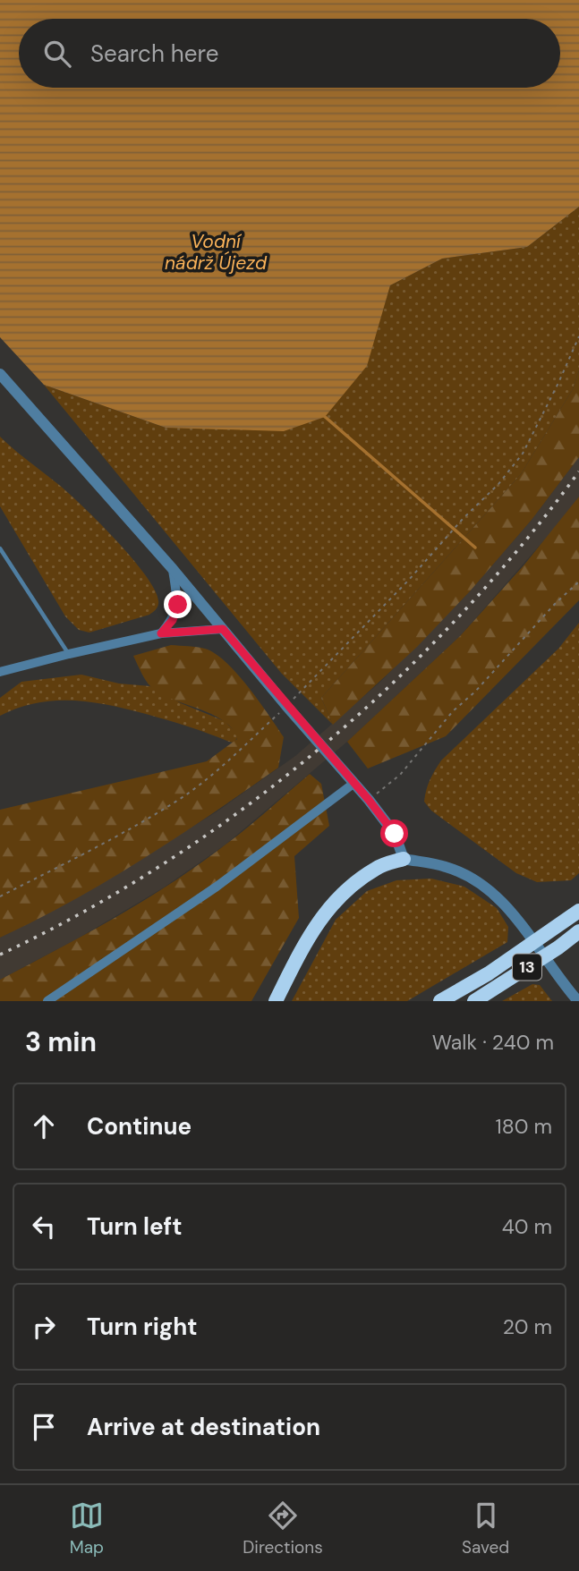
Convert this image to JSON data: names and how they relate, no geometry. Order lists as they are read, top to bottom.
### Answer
{
  "streets": {
    "highway": ["13"]
  },
  "water": ["Vodní nádrž Újezd"],
  "page": {
    "search": "Search here",
    "heading": ["3 min", "Walk · 240 m"],
    "list": [
      ["Continue", "180 m"],
      ["Turn left", "40 m"],
      ["Turn right", "20 m"],
      "Arrive at destination"
    ],
    "nav": ["Map", "Directions", "Saved"]
  }
}
